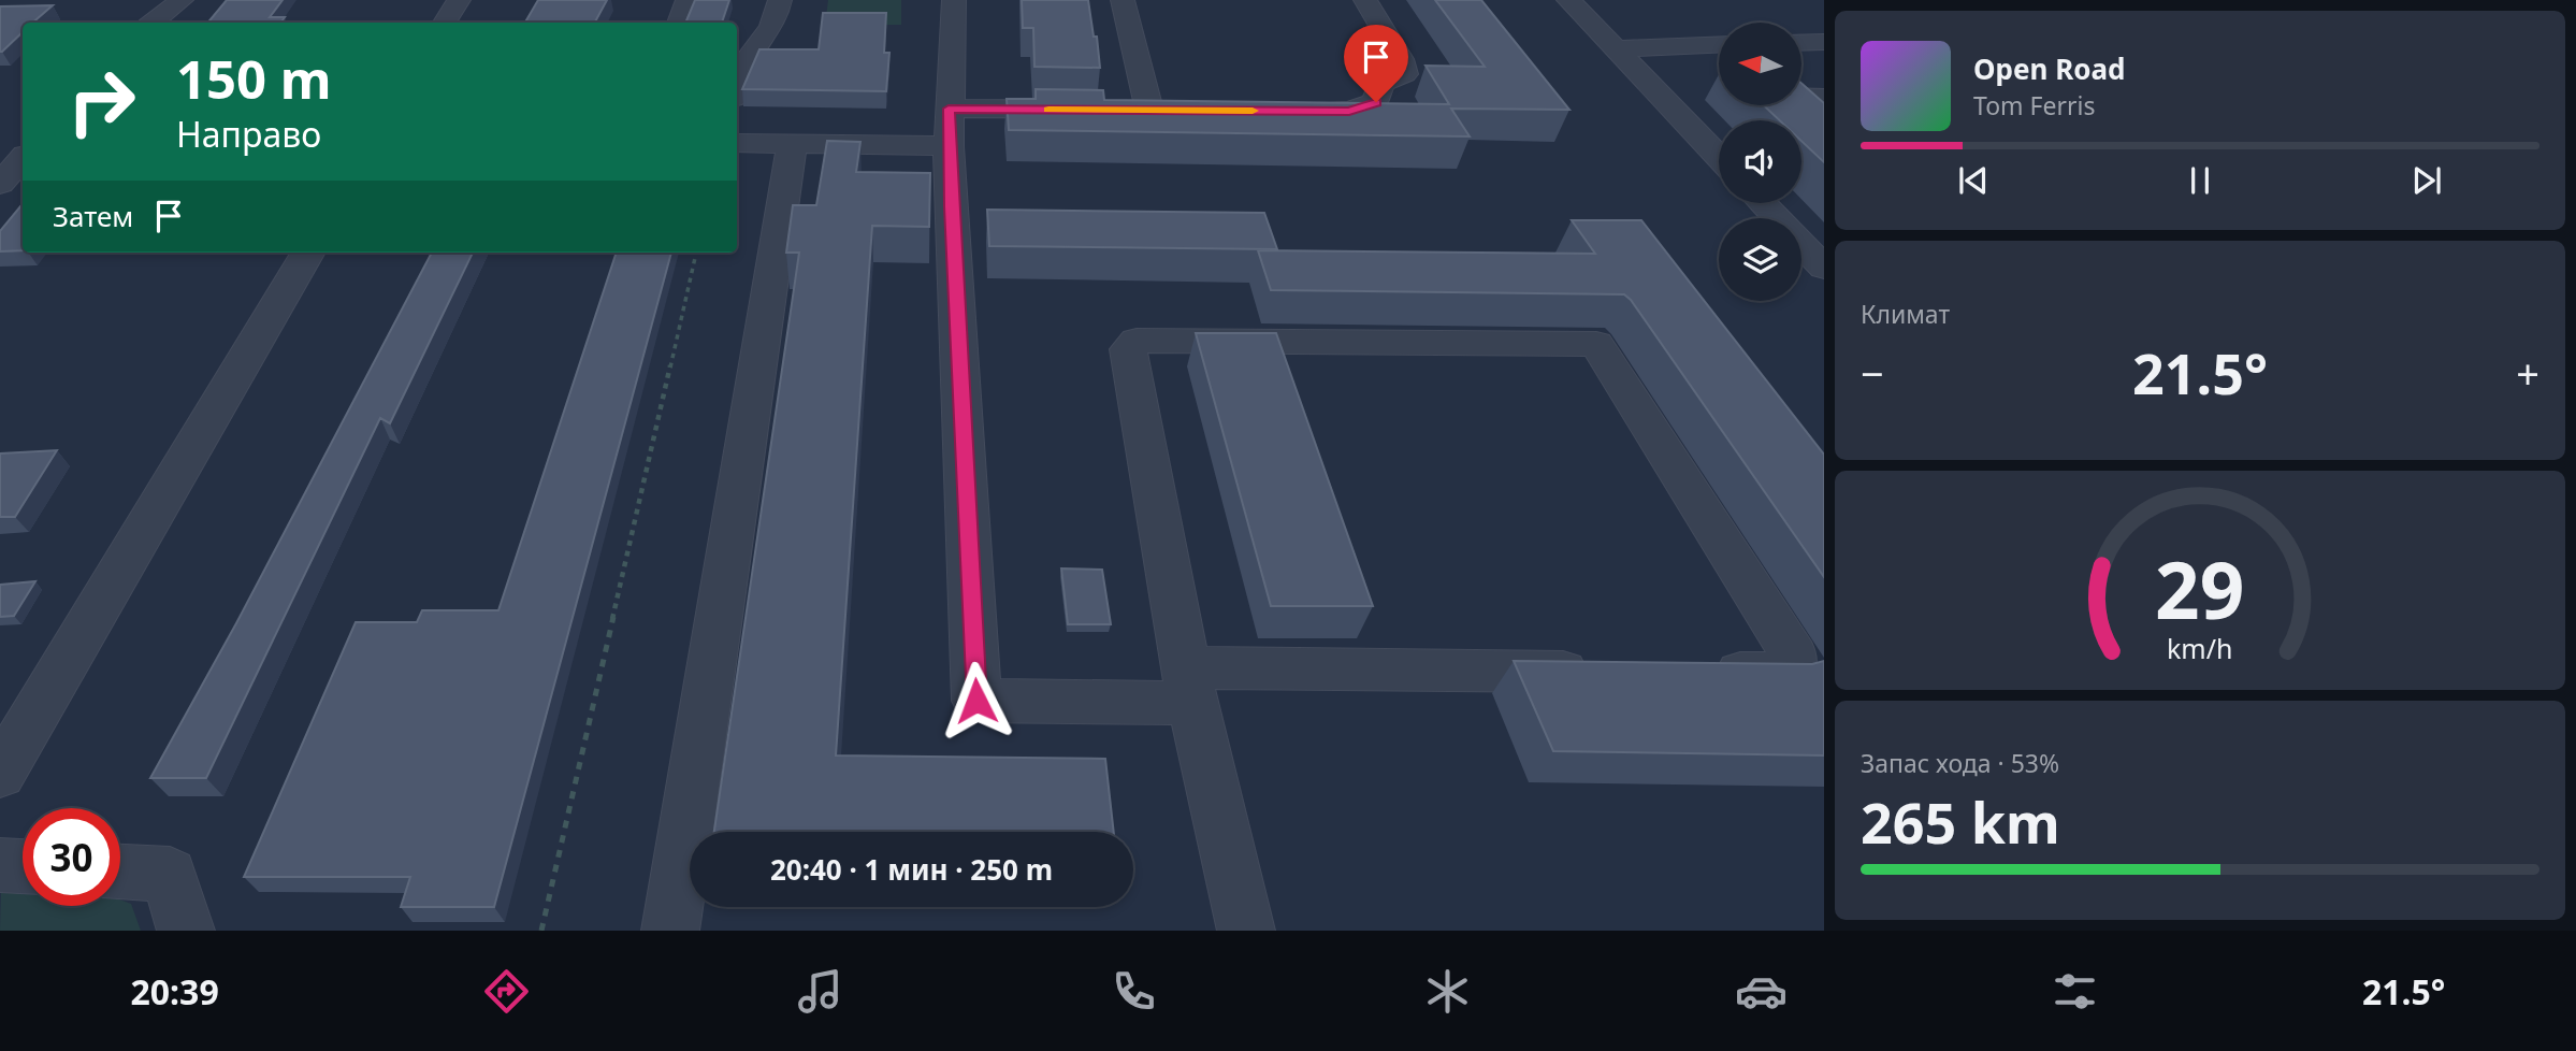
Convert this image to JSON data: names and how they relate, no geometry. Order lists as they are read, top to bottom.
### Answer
{
  "north": "left",
  "page": {
    "turn": ["150 m", "Направо"],
    "song": ["Open Road", "Tom Ferris"],
    "then": "Затем",
    "tile": [
      "Климат",
      ["Запас хода · 53%", "265 km"]
    ],
    "heat": ["−", "21.5°", "+"],
    "limit": "30",
    "trip": "20:40 · 1 мин · 250 m",
    "tabs": ["20:39", "21.5°"],
    "gauge": ["29", "km/h"]
  }
}
